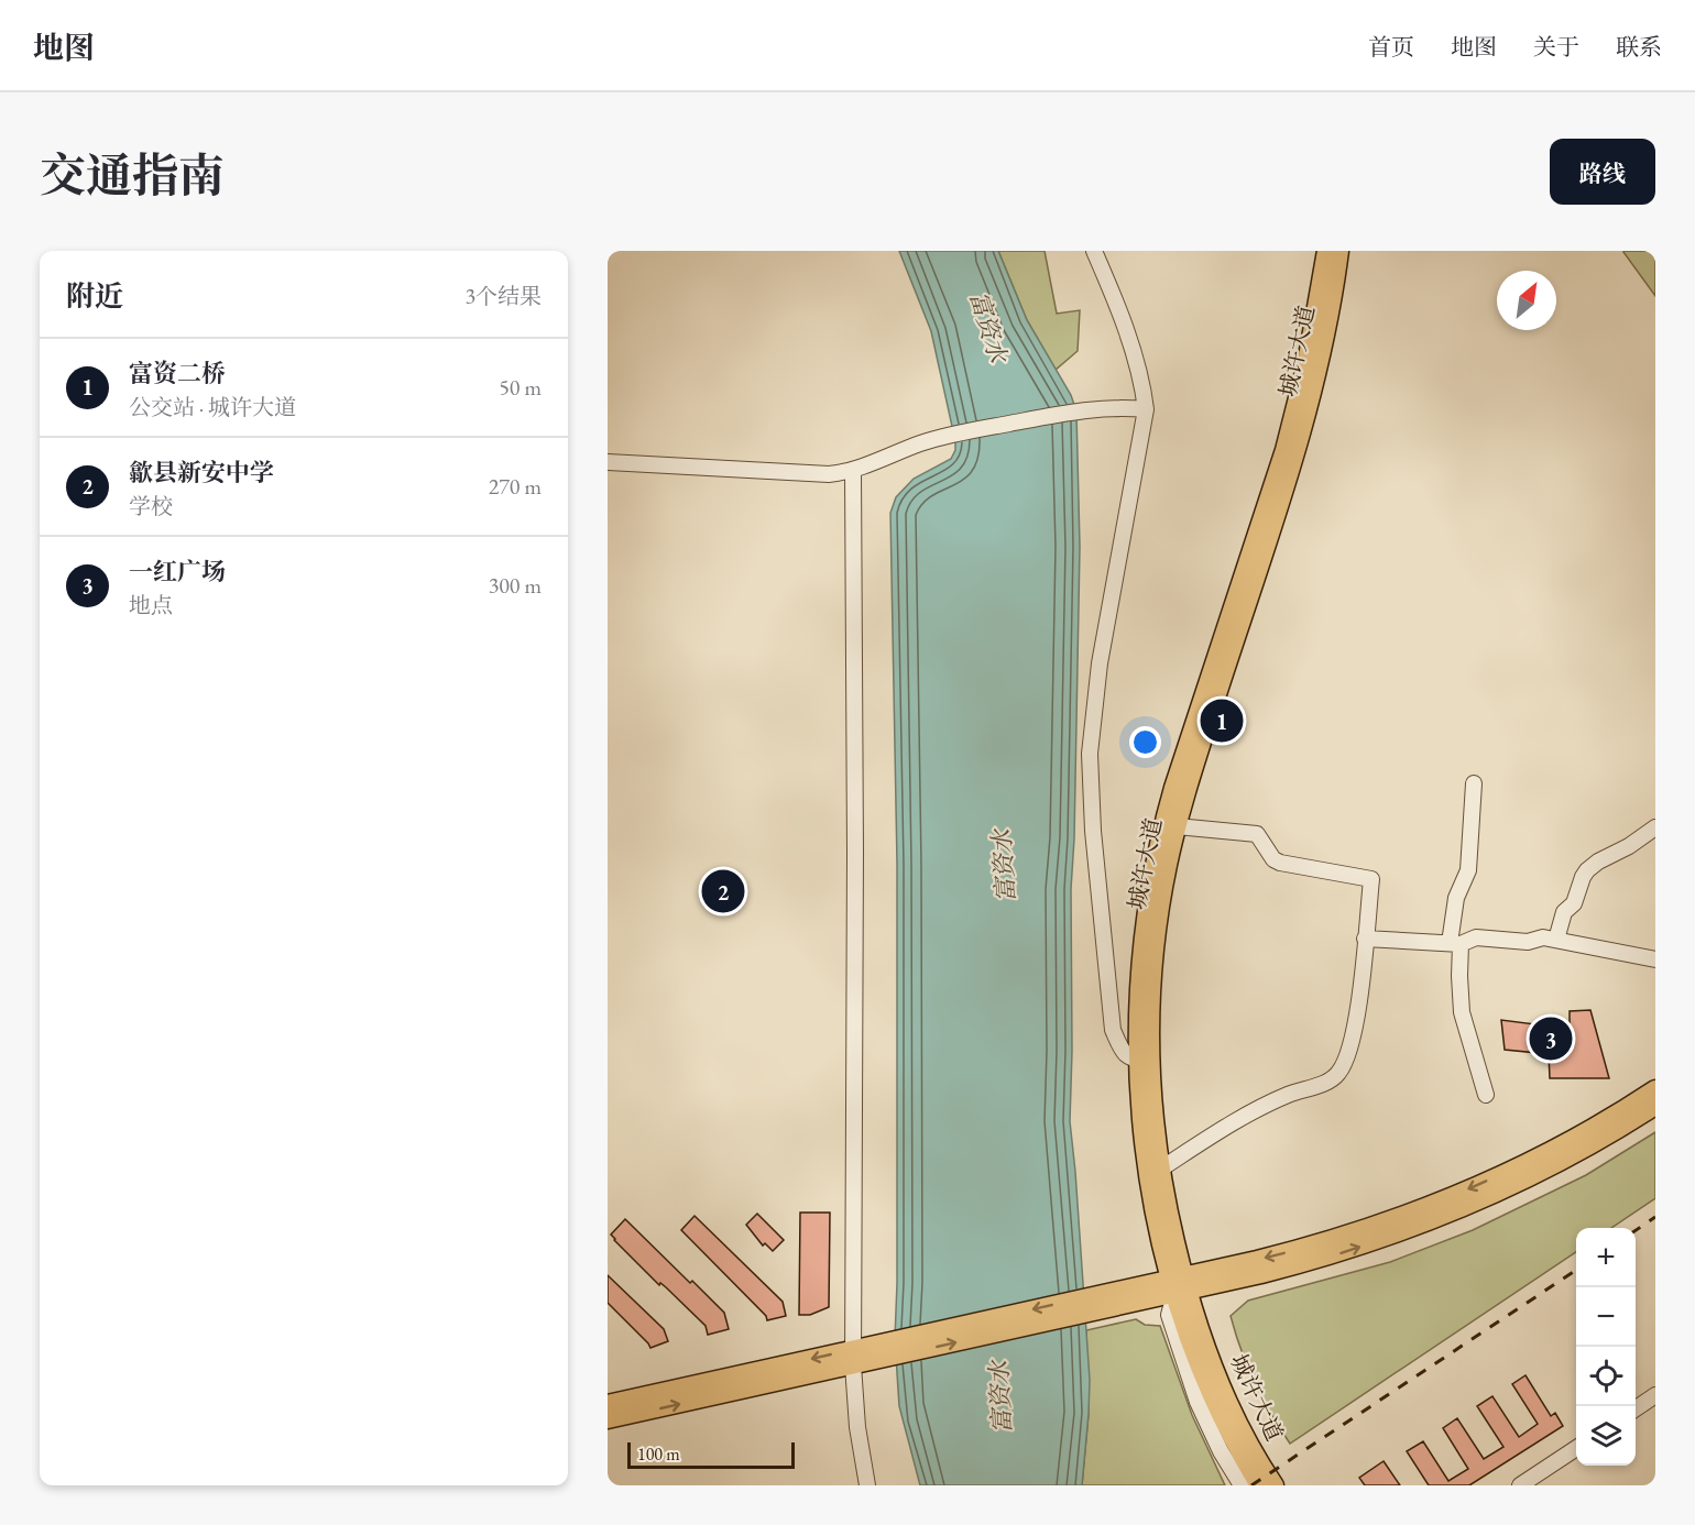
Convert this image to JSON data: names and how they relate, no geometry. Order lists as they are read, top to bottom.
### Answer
{
  "streets": {
    "main road": ["城许大道"]
  },
  "water": ["富资水"],
  "scale_bar": "100 m",
  "north": "top right",
  "page": {
    "header": "地图",
    "nav": [
      "首页",
      "地图",
      "关于",
      "联系"
    ],
    "title": "交通指南",
    "buttons": "路线",
    "heading": ["附近", "3个结果"],
    "list": [
      {
        "mark": "1",
        "name": "富资二桥",
        "note": "公交站 · 城许大道",
        "value": "50 m"
      },
      {
        "mark": "2",
        "name": "歙县新安中学",
        "note": "学校",
        "value": "270 m"
      },
      {
        "mark": "3",
        "name": "一红广场",
        "note": "地点",
        "value": "300 m"
      }
    ],
    "pins": ["1", "2", "3"],
    "map_buttons": ["+", "−"],
    "scale": "100 m"
  }
}
